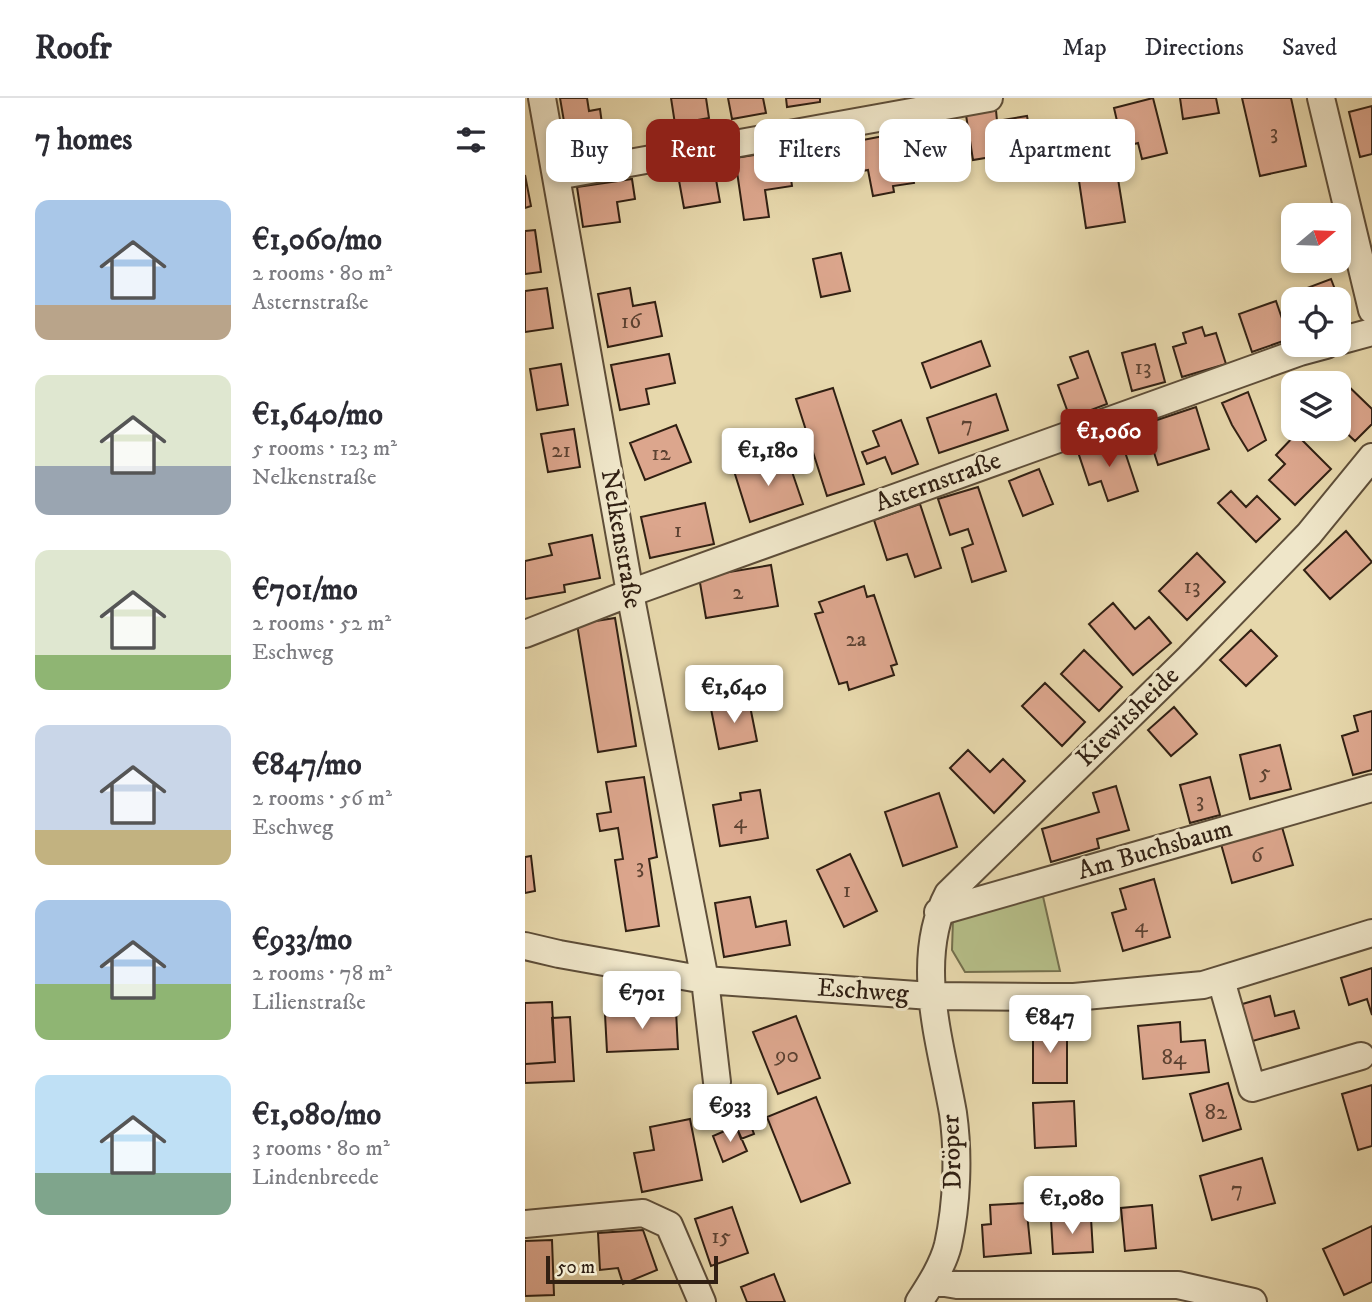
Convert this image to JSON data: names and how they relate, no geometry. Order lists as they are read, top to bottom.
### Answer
{
  "streets": {
    "street": [
      "Asternstraße",
      "Nelkenstraße",
      "Kiewitsheide",
      "Am Buchsbaum",
      "Eschweg",
      "Dröper"
    ]
  },
  "crossings": [
    ["Asternstraße", "Nelkenstraße"],
    ["Nelkenstraße", "Eschweg"],
    ["Kiewitsheide", "Am Buchsbaum"],
    ["Kiewitsheide", "Eschweg"],
    ["Kiewitsheide", "Dröper"],
    ["Eschweg", "Dröper"]
  ],
  "house_numbers": [
    "3",
    "16",
    "13",
    "7",
    "21",
    "12",
    "1",
    "13",
    "2",
    "2a",
    "5",
    "3",
    "4",
    "6",
    "3",
    "1",
    "4",
    "90",
    "84",
    "82",
    "7",
    "15"
  ],
  "scale_bar": "50 m",
  "north": "right",
  "page": {
    "header": "Roofr",
    "nav": ["Map", "Directions", "Saved"],
    "heading": "7 homes",
    "chip": [
      "Buy",
      "Rent",
      "Filters",
      "New",
      "Apartment"
    ],
    "list": [
      {
        "name": "€1,060/mo",
        "note": "2 rooms · 80 m² · Asternstraße"
      },
      {
        "name": "€1,640/mo",
        "note": "5 rooms · 123 m² · Nelkenstraße"
      },
      {
        "name": "€701/mo",
        "note": "2 rooms · 52 m² · Eschweg"
      },
      {
        "name": "€847/mo",
        "note": "2 rooms · 56 m² · Eschweg"
      },
      {
        "name": "€933/mo",
        "note": "2 rooms · 78 m² · Lilienstraße"
      },
      {
        "name": "€1,080/mo",
        "note": "3 rooms · 80 m² · Lindenbreede"
      }
    ],
    "price": [
      "€1,060",
      "€1,180",
      "€1,640",
      "€701",
      "€847",
      "€933",
      "€1,080"
    ],
    "scale": "50 m"
  }
}
